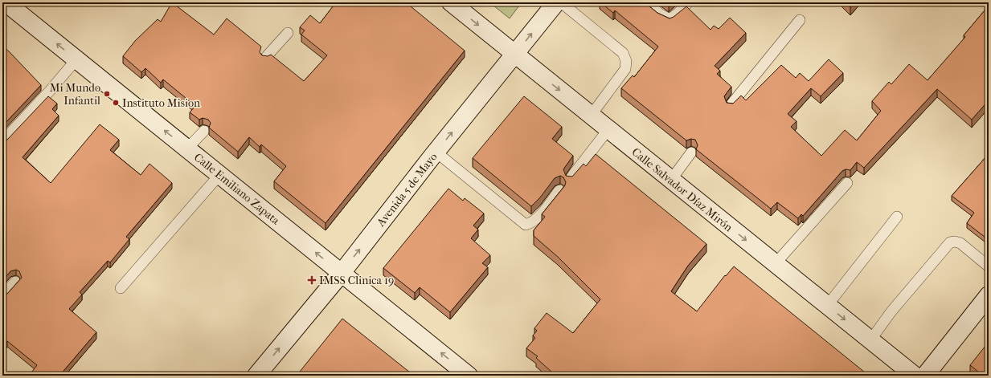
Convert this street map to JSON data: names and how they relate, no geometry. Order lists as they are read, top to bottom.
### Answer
{
  "streets": {
    "street": ["Calle Emiliano Zapata", "Avenida 5 de Mayo", "Calle Salvador Díaz Mirón"]
  },
  "crossings": [
    ["Calle Emiliano Zapata", "Avenida 5 de Mayo"],
    ["Avenida 5 de Mayo", "Calle Salvador Díaz Mirón"]
  ],
  "one_way": ["Calle Emiliano Zapata", "Avenida 5 de Mayo", "Calle Salvador Díaz Mirón"],
  "places": {
    "other": ["Mi Mundo Infantil", "Instituto Mision"],
    "health": ["IMSS Clinica 19"]
  }
}
